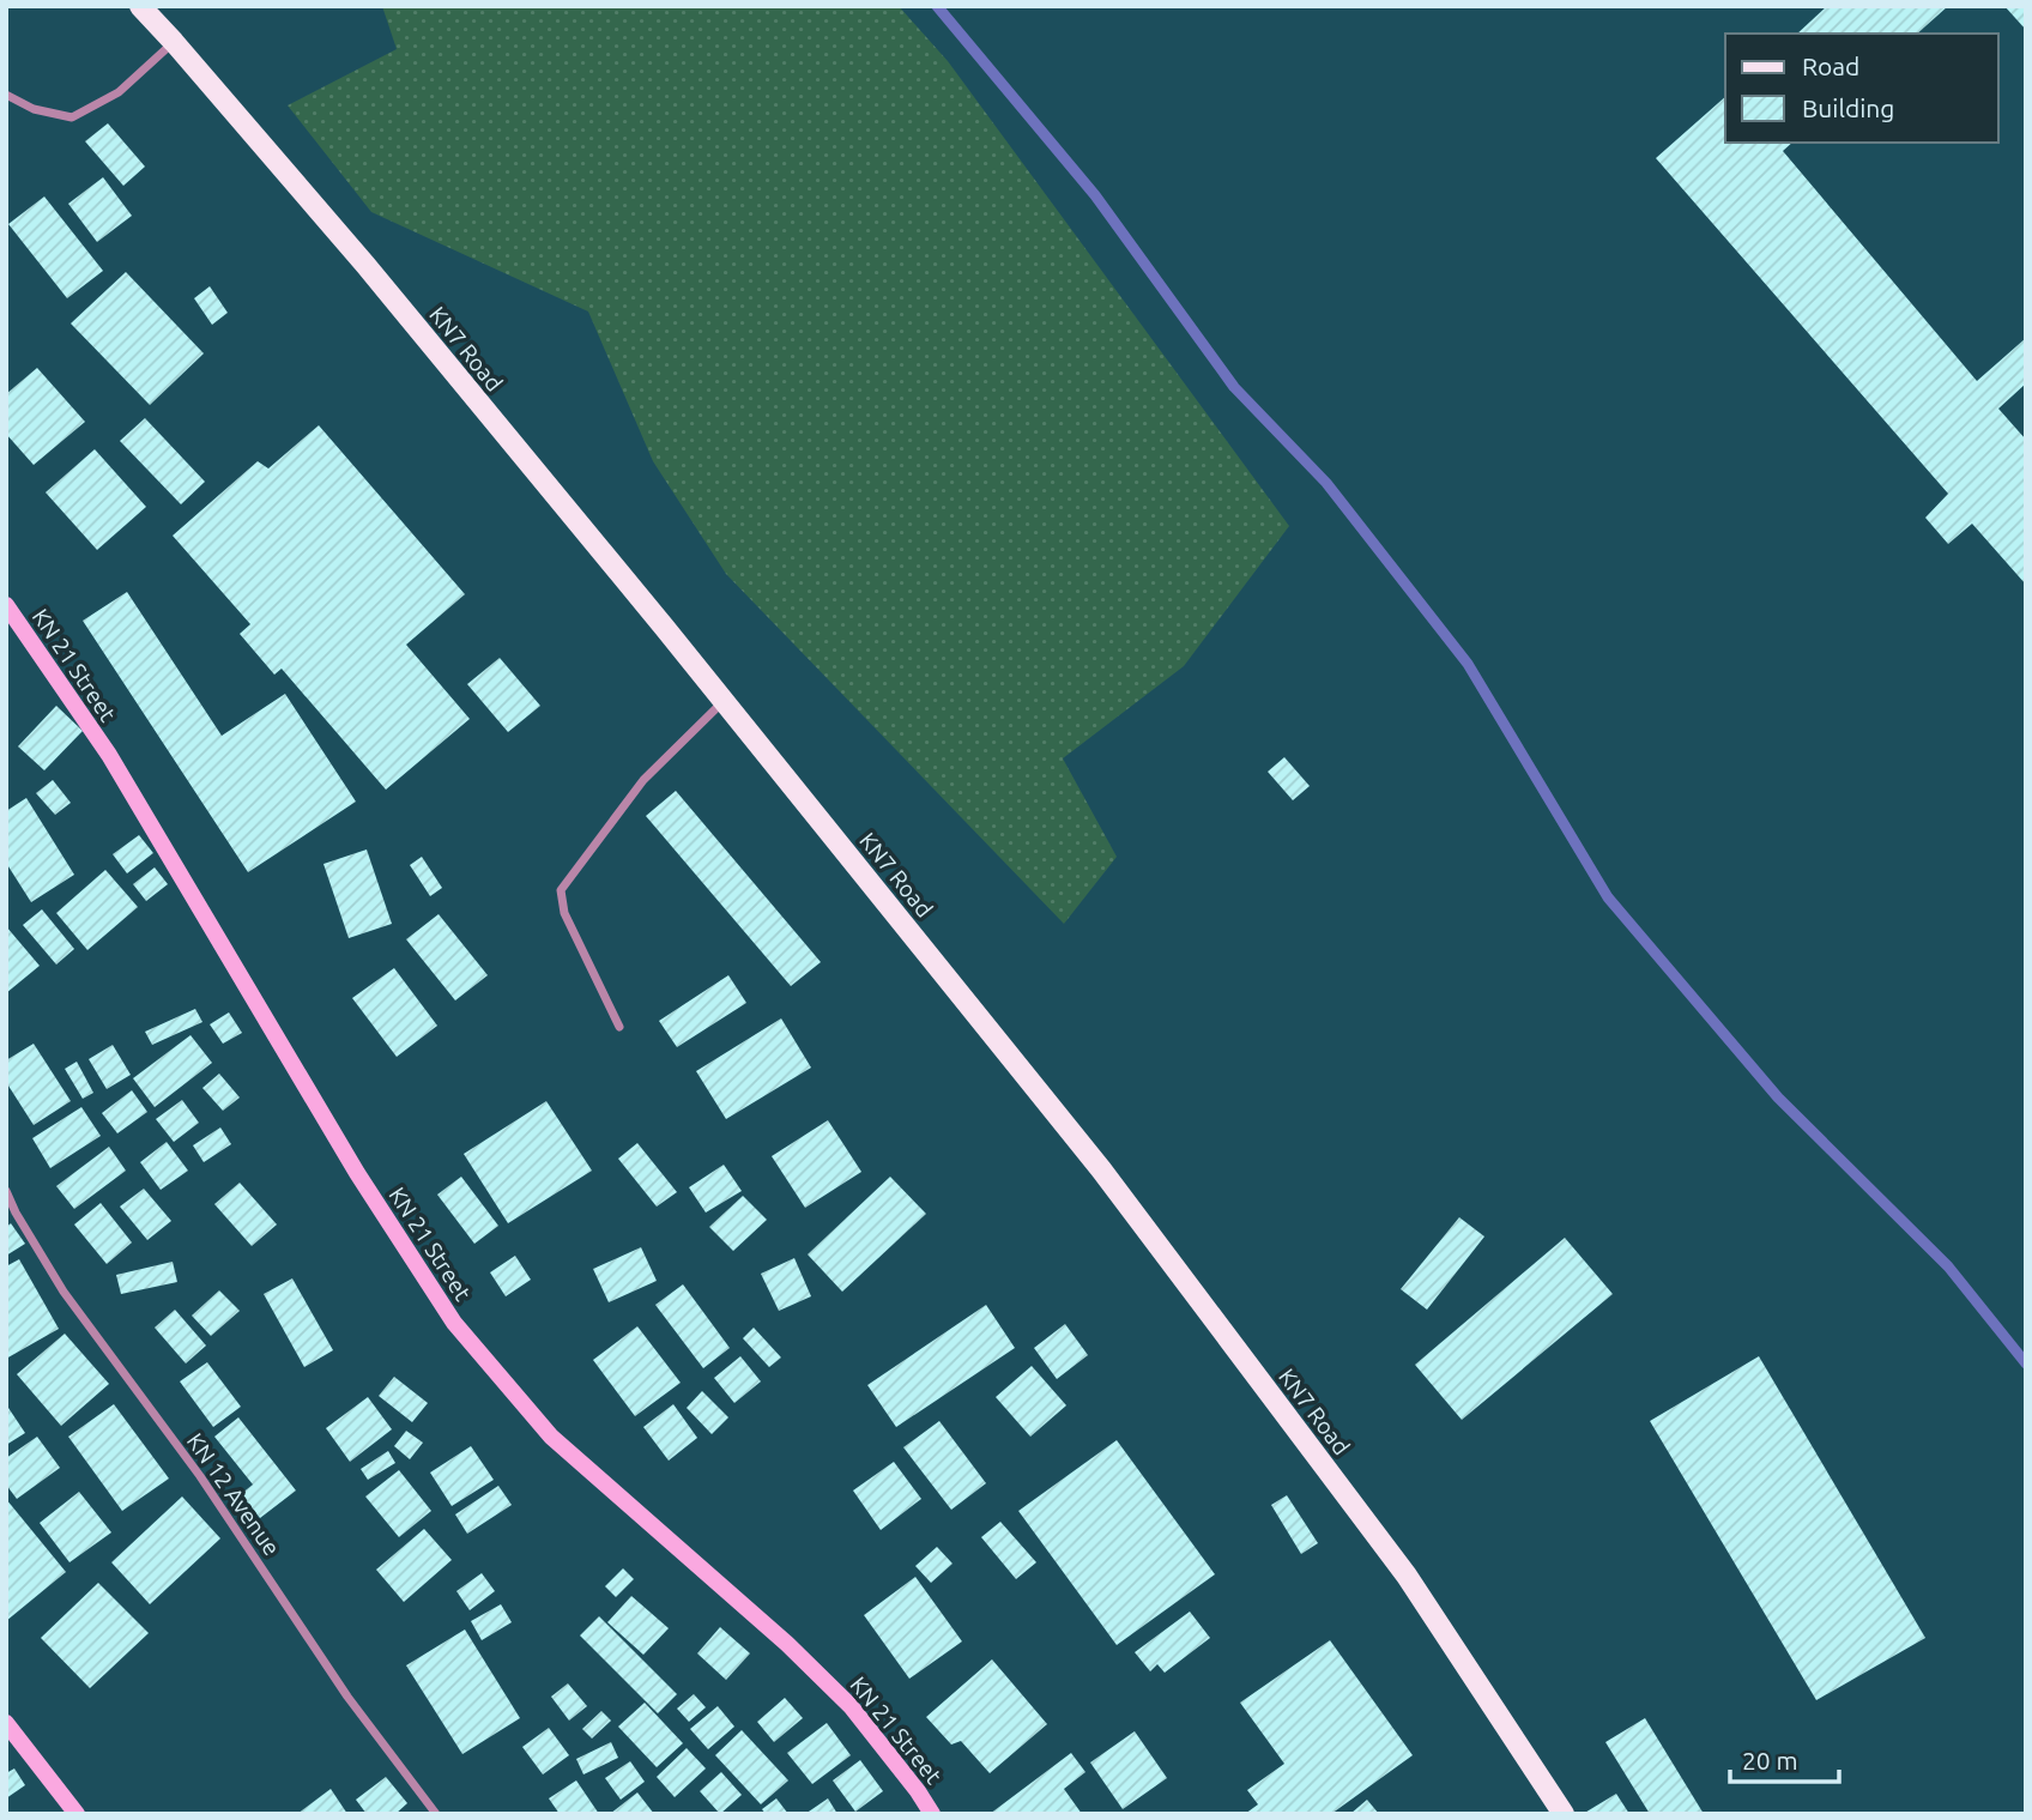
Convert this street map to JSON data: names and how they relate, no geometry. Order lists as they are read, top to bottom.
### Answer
{
  "streets": {
    "main road": ["KN7 Road"],
    "street": ["KN 21 Street", "KN 12 Avenue"]
  },
  "legend": ["Road", "Building"],
  "scale_bar": "20 m"
}
